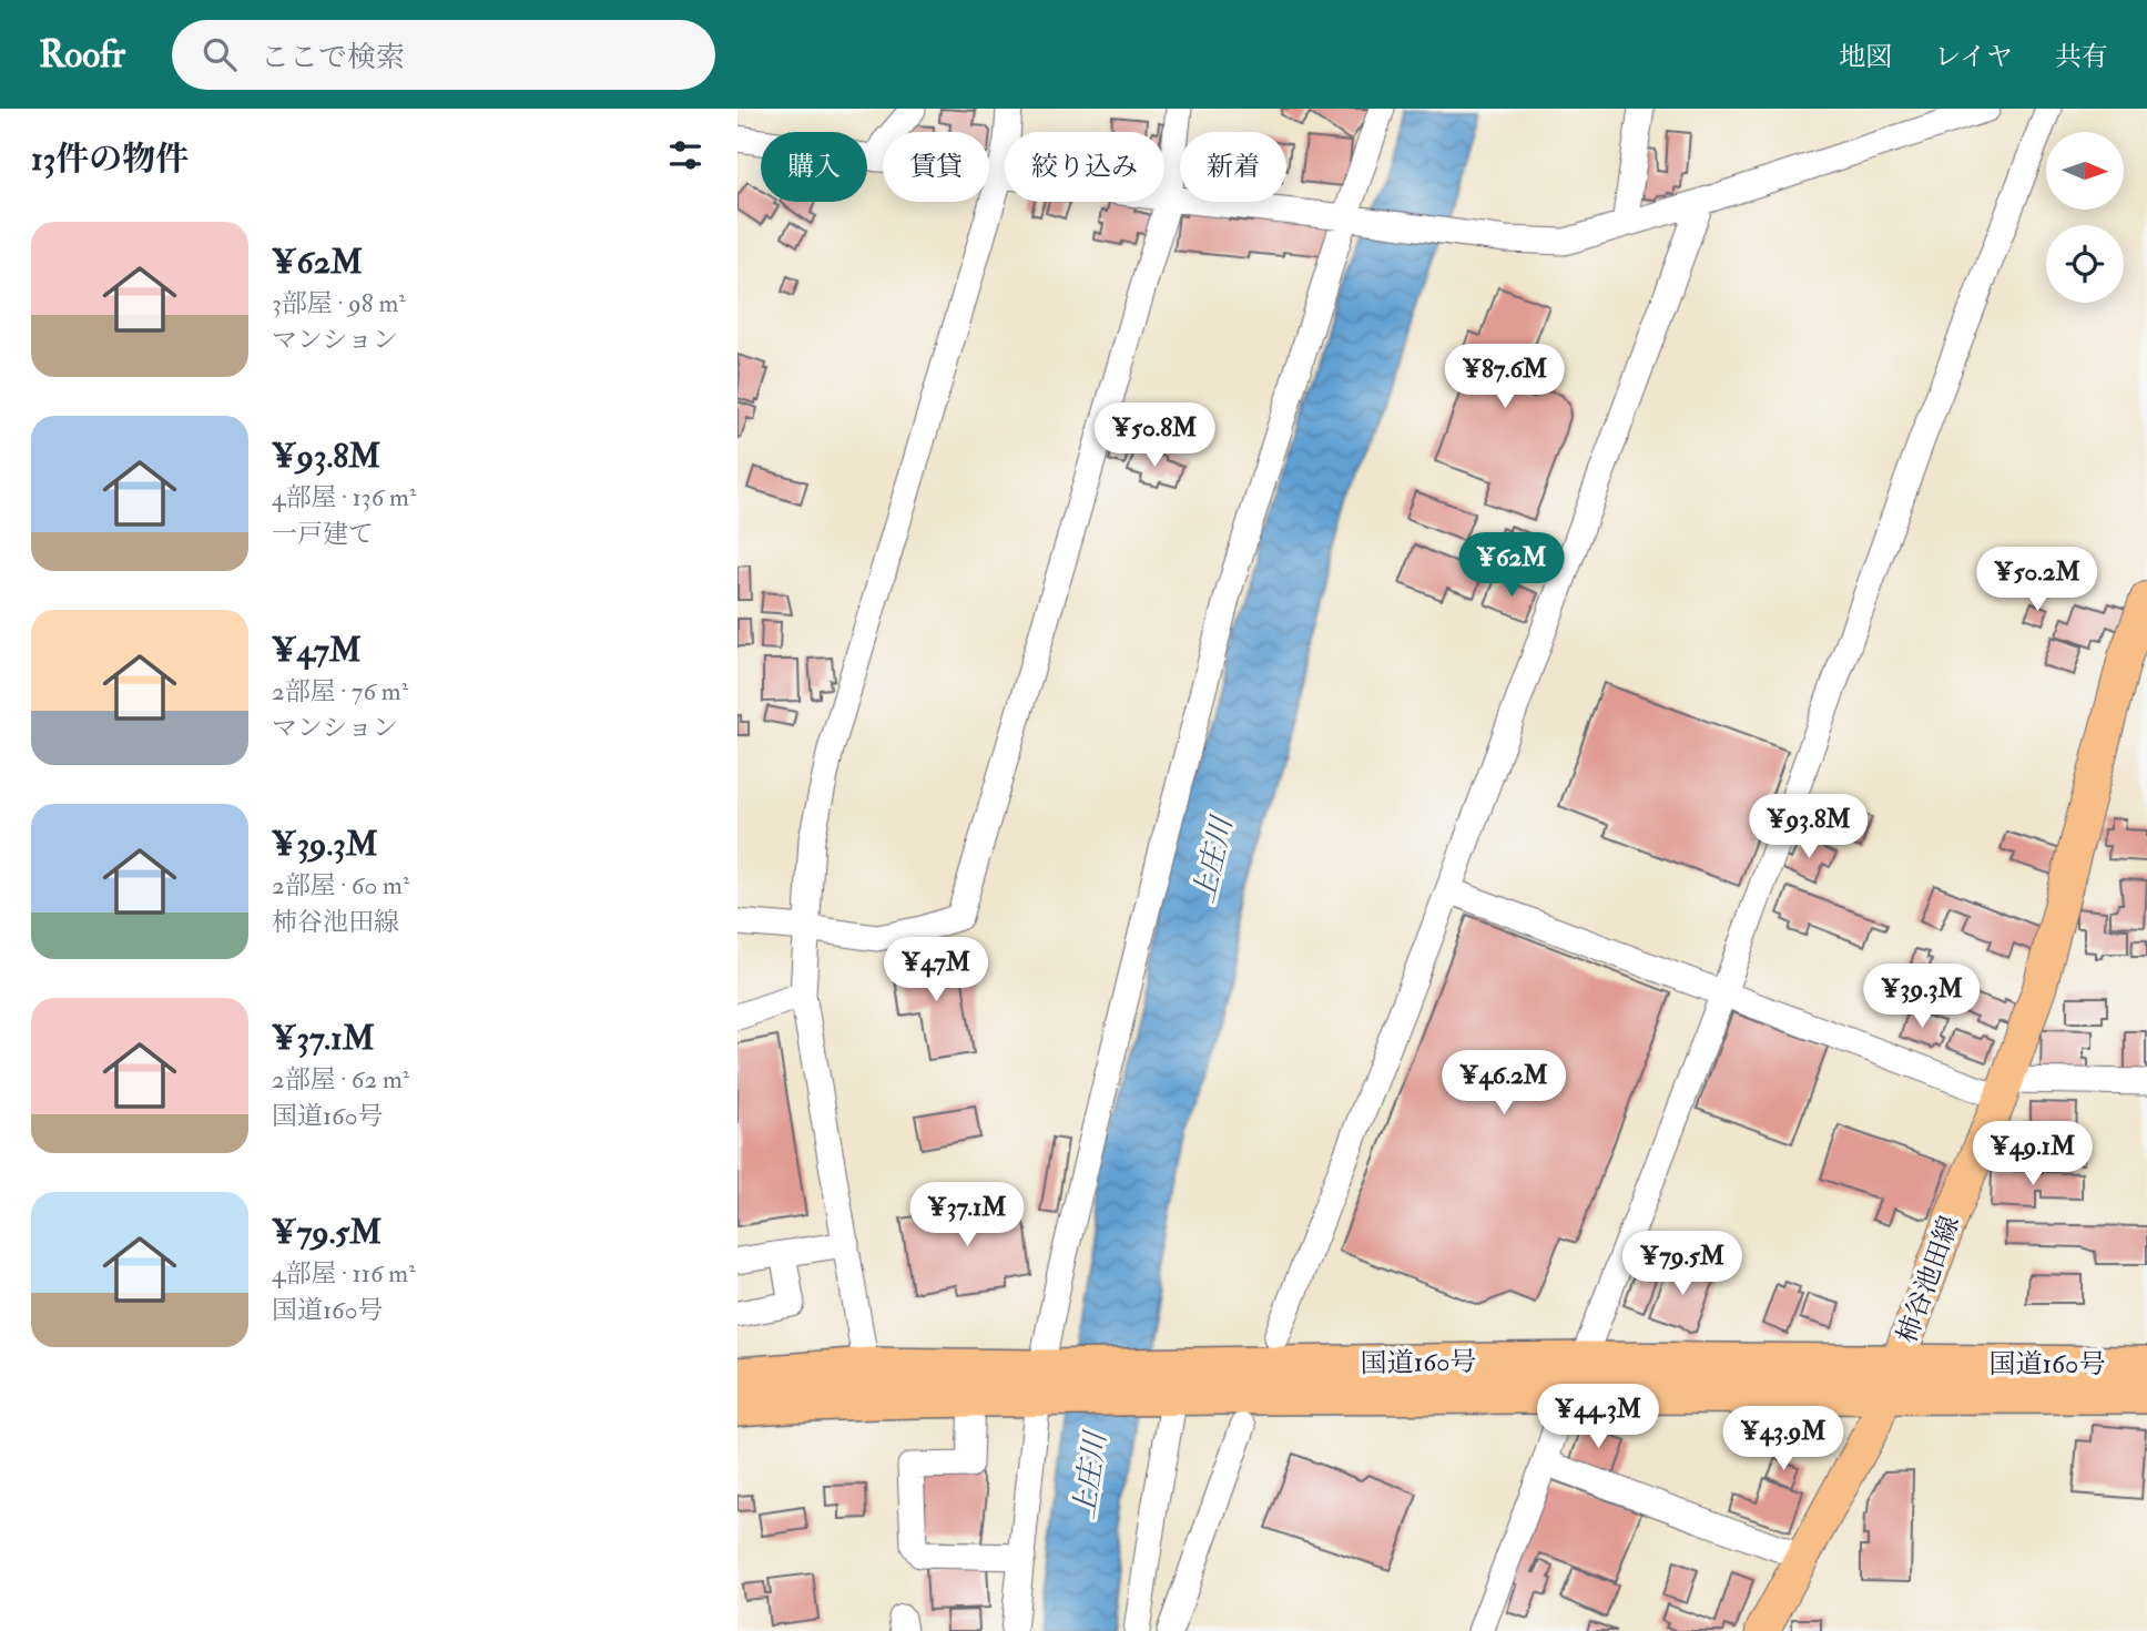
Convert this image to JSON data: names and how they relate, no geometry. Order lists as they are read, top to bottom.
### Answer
{
  "streets": {
    "highway": ["国道160号"],
    "main road": ["柿谷池田線"]
  },
  "crossings": [
    ["柿谷池田線", "国道160号"]
  ],
  "water": ["上庄川"],
  "north": "right",
  "page": {
    "header": "Roofr",
    "search": "ここで検索",
    "nav": ["地図", "レイヤ", "共有"],
    "heading": "13件の物件",
    "chip": [
      "購入",
      "賃貸",
      "絞り込み",
      "新着"
    ],
    "list": [
      {
        "name": "¥62M",
        "note": "3部屋 · 98 m² · マンション"
      },
      {
        "name": "¥93.8M",
        "note": "4部屋 · 136 m² · 一戸建て"
      },
      {
        "name": "¥47M",
        "note": "2部屋 · 76 m² · マンション"
      },
      {
        "name": "¥39.3M",
        "note": "2部屋 · 60 m² · 柿谷池田線"
      },
      {
        "name": "¥37.1M",
        "note": "2部屋 · 62 m² · 国道160号"
      },
      {
        "name": "¥79.5M",
        "note": "4部屋 · 116 m² · 国道160号"
      }
    ],
    "price": [
      "¥87.6M",
      "¥50.8M",
      "¥62M",
      "¥50.2M",
      "¥93.8M",
      "¥47M",
      "¥39.3M",
      "¥46.2M",
      "¥49.1M",
      "¥37.1M",
      "¥79.5M",
      "¥44.3M",
      "¥43.9M"
    ]
  }
}
